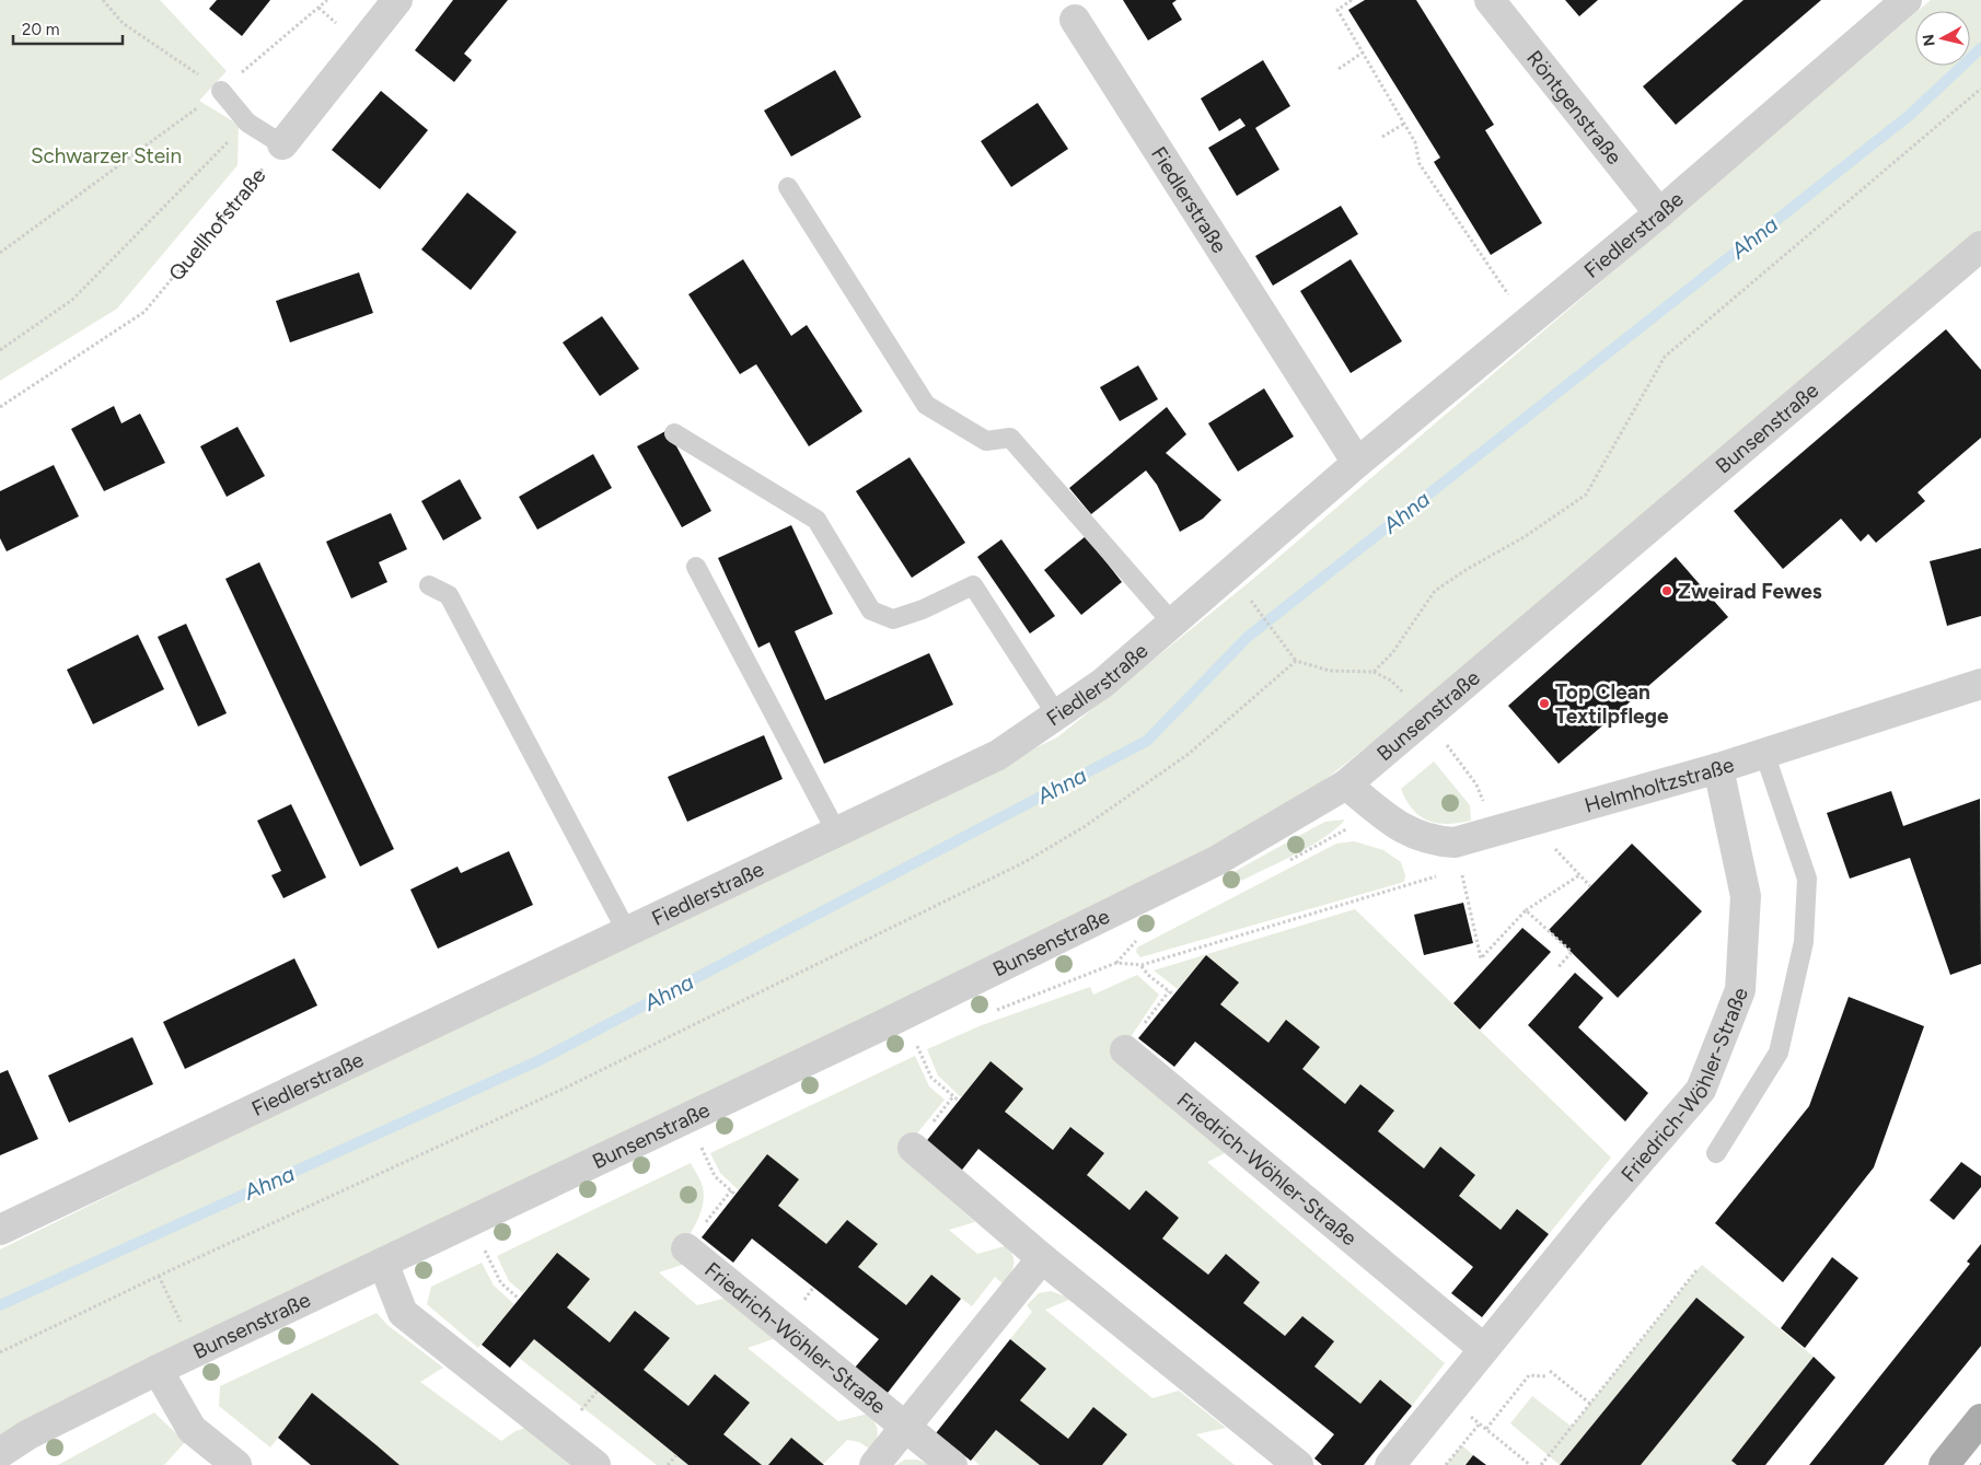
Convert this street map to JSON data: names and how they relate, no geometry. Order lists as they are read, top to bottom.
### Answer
{
  "streets": {
    "street": [
      "Röntgenstraße",
      "Fiedlerstraße",
      "Bunsenstraße",
      "Helmholtzstraße",
      "Friedrich-Wöhler-Straße"
    ],
    "path": ["Quellhofstraße"]
  },
  "crossings": [
    ["Röntgenstraße", "Fiedlerstraße"],
    ["Bunsenstraße", "Helmholtzstraße"],
    ["Helmholtzstraße", "Friedrich-Wöhler-Straße"]
  ],
  "water": ["Ahna"],
  "parks": ["Schwarzer Stein"],
  "places": ["Zweirad Fewes", "Top Clean Textilpflege"],
  "scale_bar": "20 m",
  "north": "left"
}
